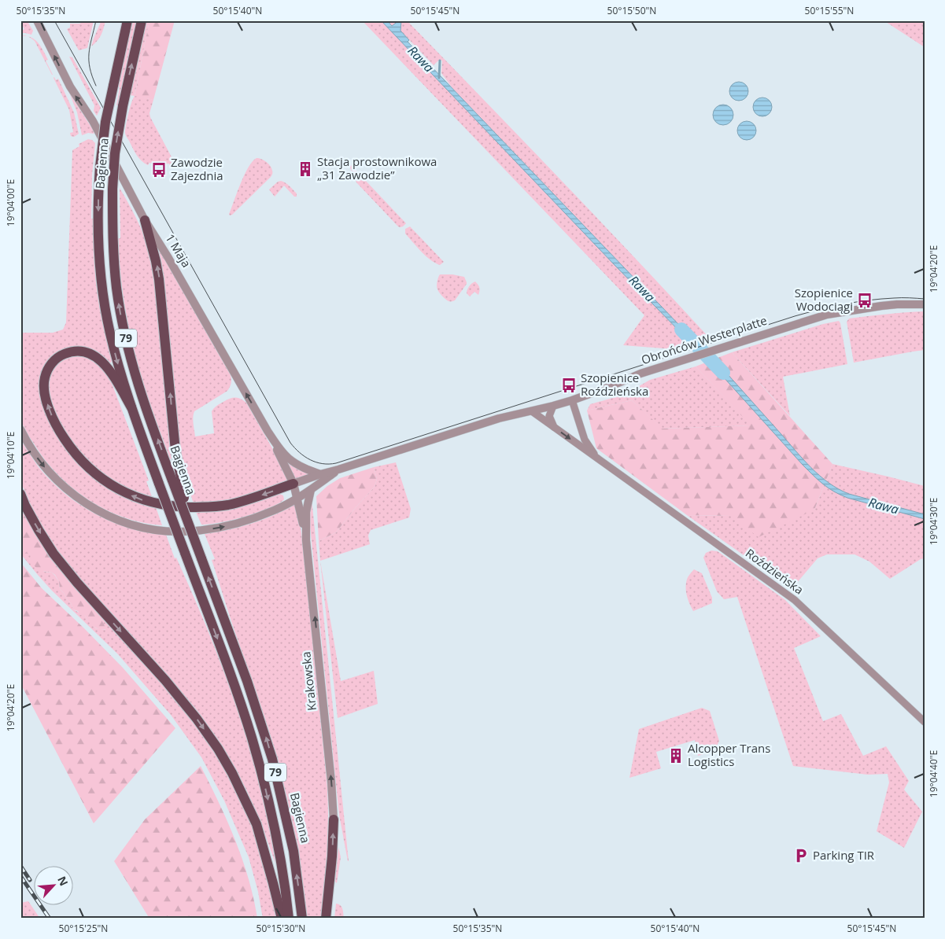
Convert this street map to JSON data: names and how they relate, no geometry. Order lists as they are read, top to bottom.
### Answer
{
  "streets": {
    "main road": ["Bagienna", "79"],
    "street": [
      "1 Maja",
      "Obrońców Westerplatte",
      "Roździeńska",
      "Krakowska"
    ]
  },
  "crossings": [
    ["1 Maja", "Obrońców Westerplatte"],
    ["1 Maja", "Krakowska"],
    ["Obrońców Westerplatte", "Roździeńska"],
    ["Obrońców Westerplatte", "Krakowska"]
  ],
  "one_way": ["1 Maja", "Krakowska"],
  "water": ["Rawa"],
  "places": {
    "building": ["Stacja prostownikowa „31 Zawodzie”", "Alcopper Trans Logistics"],
    "bus stop": ["Zawodzie Zajezdnia", "Szopienice Wodociągi", "Szopienice Roździeńska"],
    "parking": ["Parking TIR"]
  },
  "north": "top right",
  "coordinates": [
    "50°15'35\"N",
    "50°15'40\"N",
    "50°15'45\"N",
    "50°15'50\"N",
    "50°15'55\"N",
    "19°04'00\"E",
    "19°04'20\"E",
    "19°04'10\"E",
    "19°04'30\"E",
    "19°04'40\"E",
    "50°15'25\"N",
    "50°15'30\"N"
  ]
}
